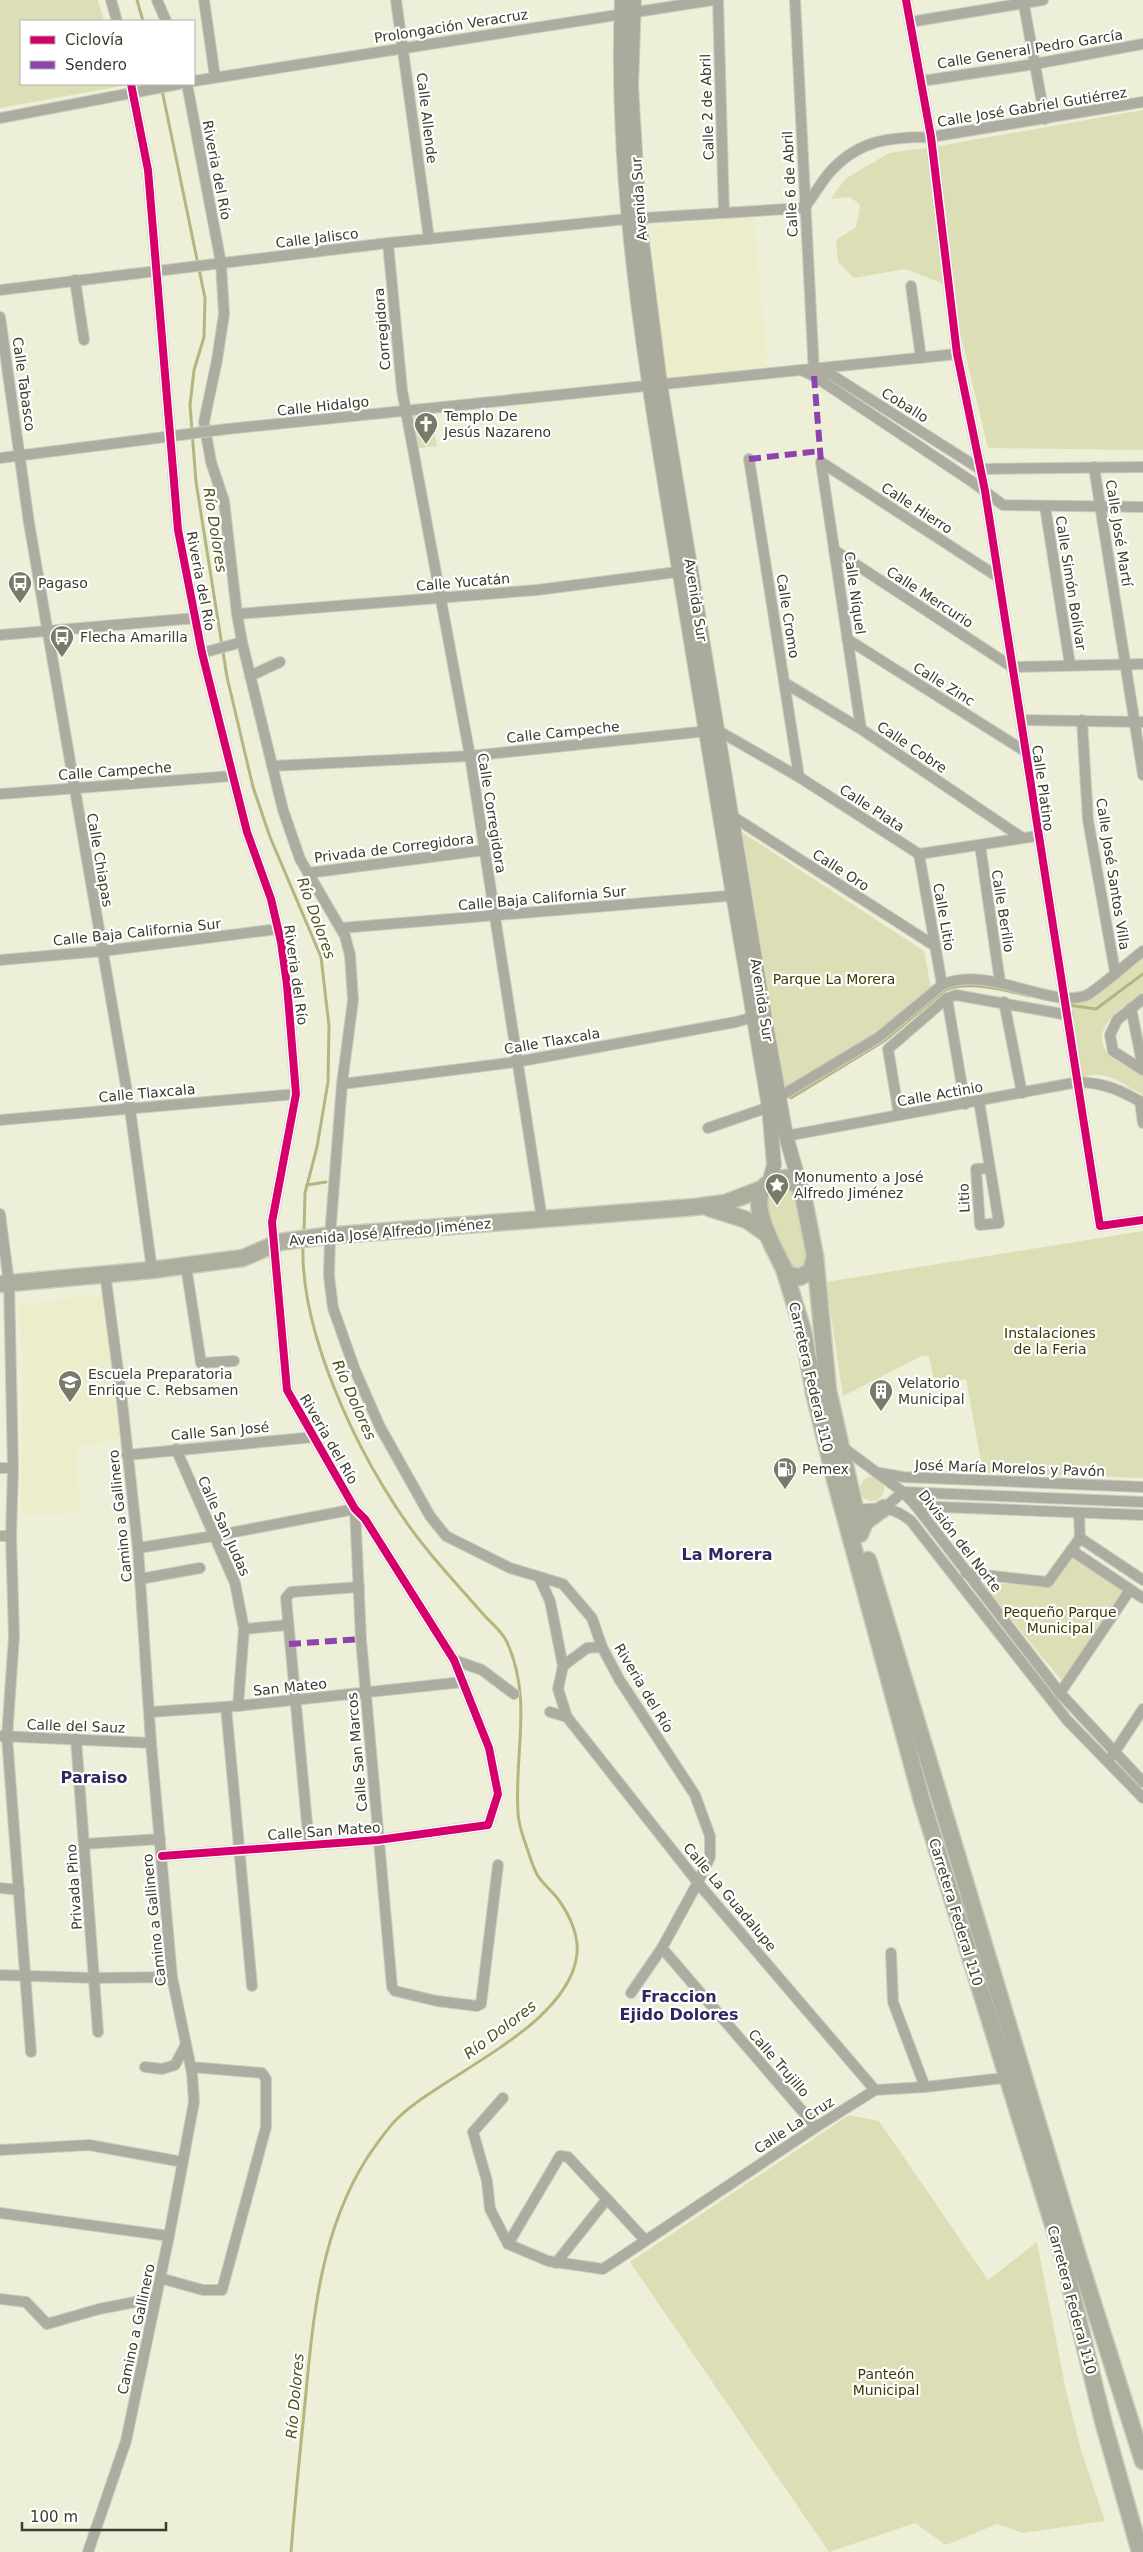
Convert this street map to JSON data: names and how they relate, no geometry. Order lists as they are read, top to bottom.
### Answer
{
  "streets": {
    "main road": ["Avenida Sur", "Avenida José Alfredo Jiménez", "Carretera Federal 110"],
    "street": [
      "Prolongación Veracruz",
      "Calle General Pedro García",
      "Calle 2 de Abril",
      "Calle José Gabriel Gutiérrez",
      "Calle Allende",
      "Riveria del Río",
      "Calle 6 de Abril",
      "Calle Jalisco",
      "Corregidora",
      "Calle Tabasco",
      "Coballo",
      "Calle Hidalgo",
      "Calle Hierro",
      "Calle José Martí",
      "Calle Yucatán",
      "Calle Simón Bolívar",
      "Calle Níquel",
      "Calle Mercurio",
      "Calle Cromo",
      "Calle Zinc",
      "Calle Campeche",
      "Calle Cobre",
      "Calle Platino",
      "Calle Plata",
      "Calle Corregidora",
      "Privada de Corregidora",
      "Calle Chiapas",
      "Calle Oro",
      "Calle José Santos Villa",
      "Calle Baja California Sur",
      "Calle Berilio",
      "Calle Litio",
      "Calle Tlaxcala",
      "Calle Actinio",
      "Litio",
      "Calle San José",
      "José María Morelos y Pavón",
      "Camino a Gallinero",
      "Calle San Judas",
      "División del Norte",
      "San Mateo",
      "Calle del Sauz",
      "Calle San Marcos",
      "Calle San Mateo",
      "Privada Pino",
      "Calle La Guadalupe",
      "Calle Trujillo",
      "Calle La Cruz"
    ]
  },
  "crossings": [
    ["Prolongación Veracruz", "Calle Allende"],
    ["Prolongación Veracruz", "Avenida Sur"],
    ["Calle General Pedro García", "Calle Platino"],
    ["Calle 2 de Abril", "Calle Jalisco"],
    ["Calle José Gabriel Gutiérrez", "Calle 6 de Abril"],
    ["Calle José Gabriel Gutiérrez", "Calle Jalisco"],
    ["Calle José Gabriel Gutiérrez", "Calle Platino"],
    ["Calle Allende", "Calle Jalisco"],
    ["Riveria del Río", "Calle Jalisco"],
    ["Riveria del Río", "Calle Yucatán"],
    ["Riveria del Río", "Calle Campeche"],
    ["Riveria del Río", "Privada de Corregidora"],
    ["Riveria del Río", "Calle Baja California Sur"],
    ["Riveria del Río", "Calle Tlaxcala"],
    ["Riveria del Río", "Avenida José Alfredo Jiménez"],
    ["Riveria del Río", "Calle San José"],
    ["Riveria del Río", "San Mateo"],
    ["Riveria del Río", "Calle San Marcos"],
    ["Riveria del Río", "Calle San Mateo"],
    ["Riveria del Río", "Calle La Guadalupe"],
    ["Riveria del Río", "Calle Trujillo"],
    ["Calle 6 de Abril", "Calle Jalisco"],
    ["Calle 6 de Abril", "Coballo"],
    ["Calle 6 de Abril", "Calle Hidalgo"],
    ["Avenida Sur", "Calle Jalisco"],
    ["Avenida Sur", "Calle Hidalgo"],
    ["Avenida Sur", "Calle Yucatán"],
    ["Avenida Sur", "Calle Campeche"],
    ["Avenida Sur", "Calle Plata"],
    ["Avenida Sur", "Calle Oro"],
    ["Avenida Sur", "Calle Baja California Sur"],
    ["Avenida Sur", "Calle Tlaxcala"],
    ["Avenida Sur", "Calle Actinio"],
    ["Avenida Sur", "Carretera Federal 110"],
    ["Calle Jalisco", "Corregidora"],
    ["Corregidora", "Calle Hidalgo"],
    ["Corregidora", "Calle Corregidora"],
    ["Calle Tabasco", "Calle Hidalgo"],
    ["Calle Tabasco", "Calle Chiapas"],
    ["Coballo", "Calle Hidalgo"],
    ["Coballo", "Calle José Martí"],
    ["Coballo", "Calle Simón Bolívar"],
    ["Coballo", "Calle Platino"],
    ["Calle Hidalgo", "Calle Platino"],
    ["Calle Hidalgo", "Calle Corregidora"],
    ["Calle Hidalgo", "Calle Chiapas"],
    ["Calle Hierro", "Calle Níquel"],
    ["Calle Hierro", "Calle Platino"],
    ["Calle Yucatán", "Calle Corregidora"],
    ["Calle Níquel", "Calle Mercurio"],
    ["Calle Níquel", "Calle Zinc"],
    ["Calle Níquel", "Calle Cobre"],
    ["Calle Mercurio", "Calle Platino"],
    ["Calle Cromo", "Calle Cobre"],
    ["Calle Cromo", "Calle Plata"],
    ["Calle Zinc", "Calle Platino"],
    ["Calle Campeche", "Calle Plata"],
    ["Calle Campeche", "Calle Corregidora"],
    ["Calle Campeche", "Calle Chiapas"],
    ["Calle Platino", "Calle Actinio"],
    ["Calle Plata", "Calle Litio"],
    ["Calle Corregidora", "Privada de Corregidora"],
    ["Calle Corregidora", "Calle Baja California Sur"],
    ["Calle Corregidora", "Calle Tlaxcala"],
    ["Calle Corregidora", "Avenida José Alfredo Jiménez"],
    ["Calle Chiapas", "Calle Baja California Sur"],
    ["Calle Chiapas", "Calle Tlaxcala"],
    ["Calle Chiapas", "Avenida José Alfredo Jiménez"],
    ["Calle Oro", "Calle Litio"],
    ["Calle Actinio", "Litio"],
    ["Avenida José Alfredo Jiménez", "Camino a Gallinero"],
    ["Carretera Federal 110", "División del Norte"],
    ["Carretera Federal 110", "Calle La Cruz"],
    ["Calle San José", "Camino a Gallinero"],
    ["Calle San José", "Calle San Judas"],
    ["José María Morelos y Pavón", "División del Norte"],
    ["Camino a Gallinero", "San Mateo"],
    ["Camino a Gallinero", "Calle del Sauz"],
    ["Camino a Gallinero", "Calle San Mateo"],
    ["Calle San Judas", "San Mateo"],
    ["San Mateo", "Calle San Marcos"],
    ["Calle del Sauz", "Privada Pino"],
    ["Calle San Marcos", "Calle San Mateo"],
    ["Calle La Guadalupe", "Calle La Cruz"],
    ["Calle Trujillo", "Calle La Cruz"]
  ],
  "districts": ["La Morera", "Paraiso", "Fraccion Ejido Dolores"],
  "water": ["Río Dolores"],
  "parks": [
    "Parque La Morera",
    "Instalaciones de la Feria",
    "Pequeño Parque Municipal",
    "Panteón Municipal"
  ],
  "places": {
    "church": ["Templo De Jesús Nazareno"],
    "bus stop": ["Pagaso", "Flecha Amarilla"],
    "place": ["Monumento a José Alfredo Jiménez"],
    "school or university": ["Escuela Preparatoria Enrique C. Rebsamen"],
    "building": ["Velatorio Municipal"],
    "fuel station": ["Pemex"]
  },
  "legend": ["Ciclovía", "Sendero"],
  "scale_bar": "100 m"
}
